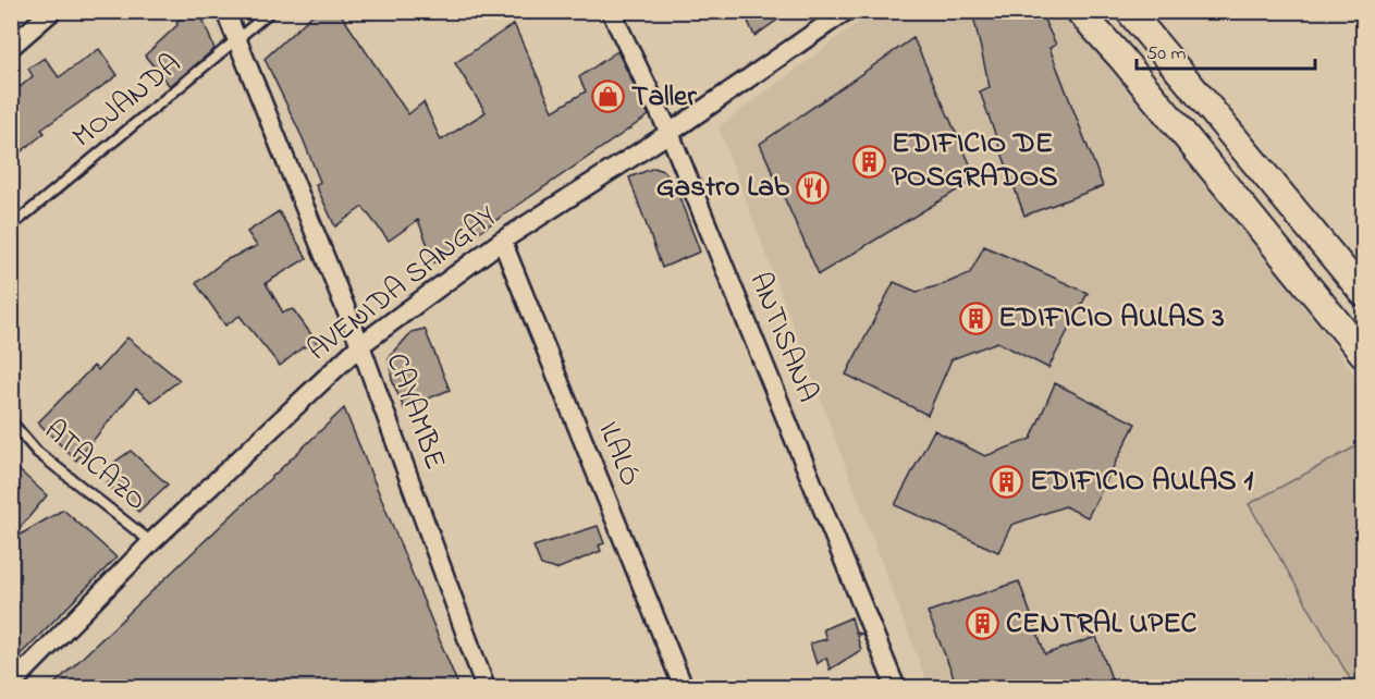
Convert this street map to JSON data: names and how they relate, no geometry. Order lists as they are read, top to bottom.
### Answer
{
  "streets": {
    "street": [
      "AVENIDA SANGAY",
      "ANTISANA",
      "CAYAMBE",
      "ILALÓ"
    ],
    "lane": ["MOJANDA", "ATACAZO"]
  },
  "crossings": [
    ["MOJANDA", "CAYAMBE"],
    ["AVENIDA SANGAY", "ANTISANA"],
    ["AVENIDA SANGAY", "CAYAMBE"],
    ["AVENIDA SANGAY", "ILALÓ"],
    ["AVENIDA SANGAY", "ATACAZO"]
  ],
  "places": {
    "shop": ["Taller"],
    "building": [
      "EDIFICIO DE POSGRADOS",
      "EDIFICIO AULAS 3",
      "EDIFICIO AULAS 1",
      "CENTRAL UPEC"
    ],
    "restaurant": ["Gastro Lab"]
  },
  "scale_bar": "50 m"
}
